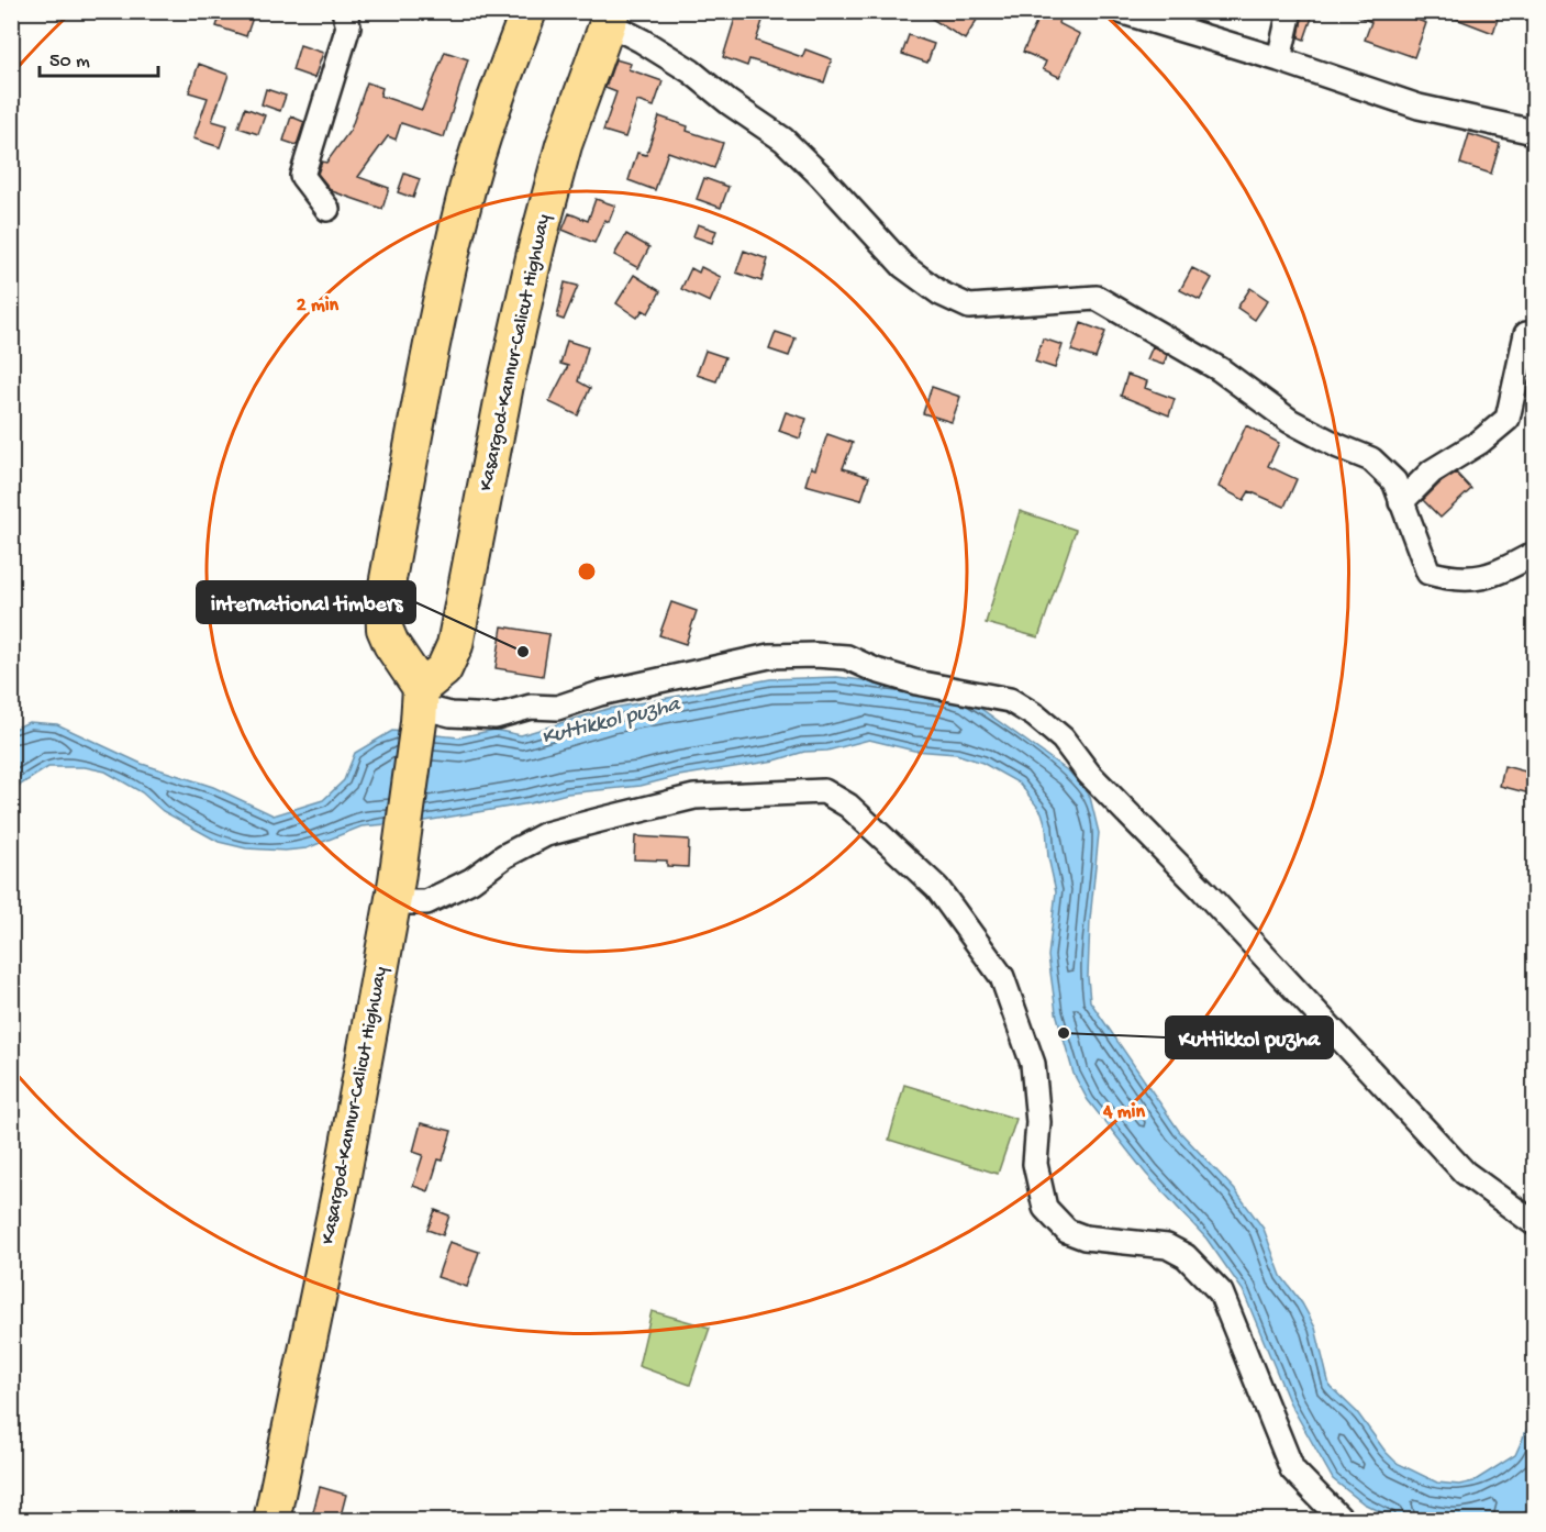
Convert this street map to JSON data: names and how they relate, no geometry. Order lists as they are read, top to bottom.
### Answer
{
  "streets": {
    "highway": ["Kasargod-Kannur-Calicut Highway"]
  },
  "water": ["Kuttikkol puzha"],
  "places": ["international timbers", "Kuttikkol puzha"],
  "scale_bar": "50 m",
  "rings": ["2 min", "4 min"]
}
